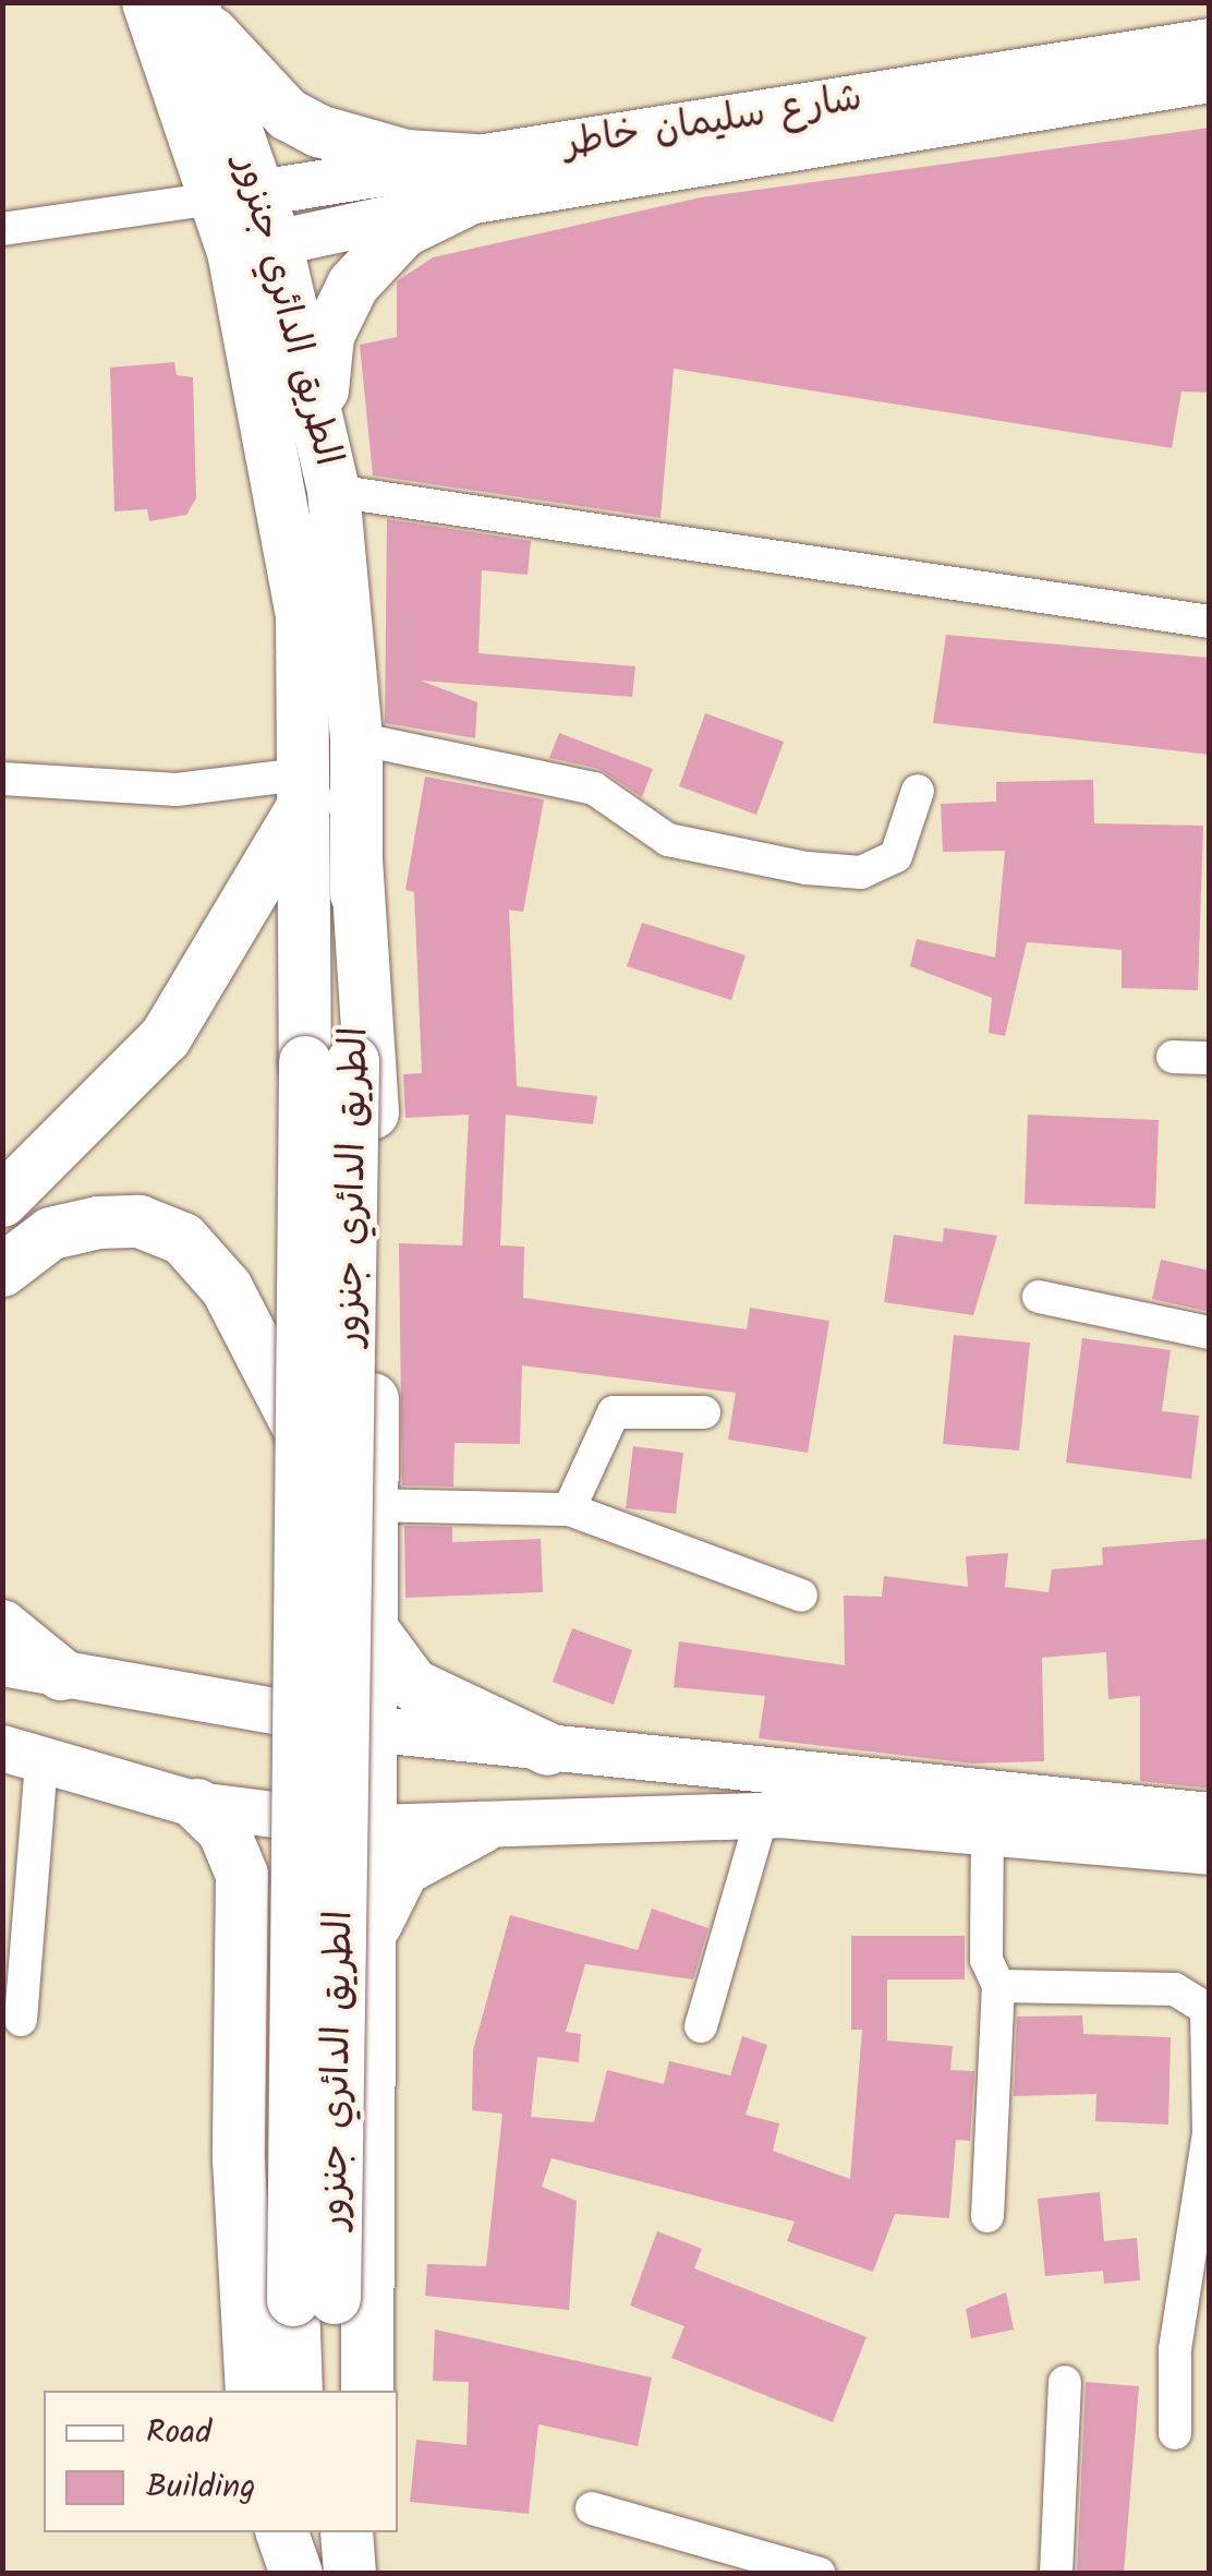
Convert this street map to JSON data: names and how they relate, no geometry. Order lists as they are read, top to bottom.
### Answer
{
  "streets": {
    "main road": ["شارع سليمان خاطر", "الطريق الدائري جنزور"]
  },
  "crossings": [
    ["شارع سليمان خاطر", "الطريق الدائري جنزور"]
  ],
  "legend": ["Road", "Building"]
}
